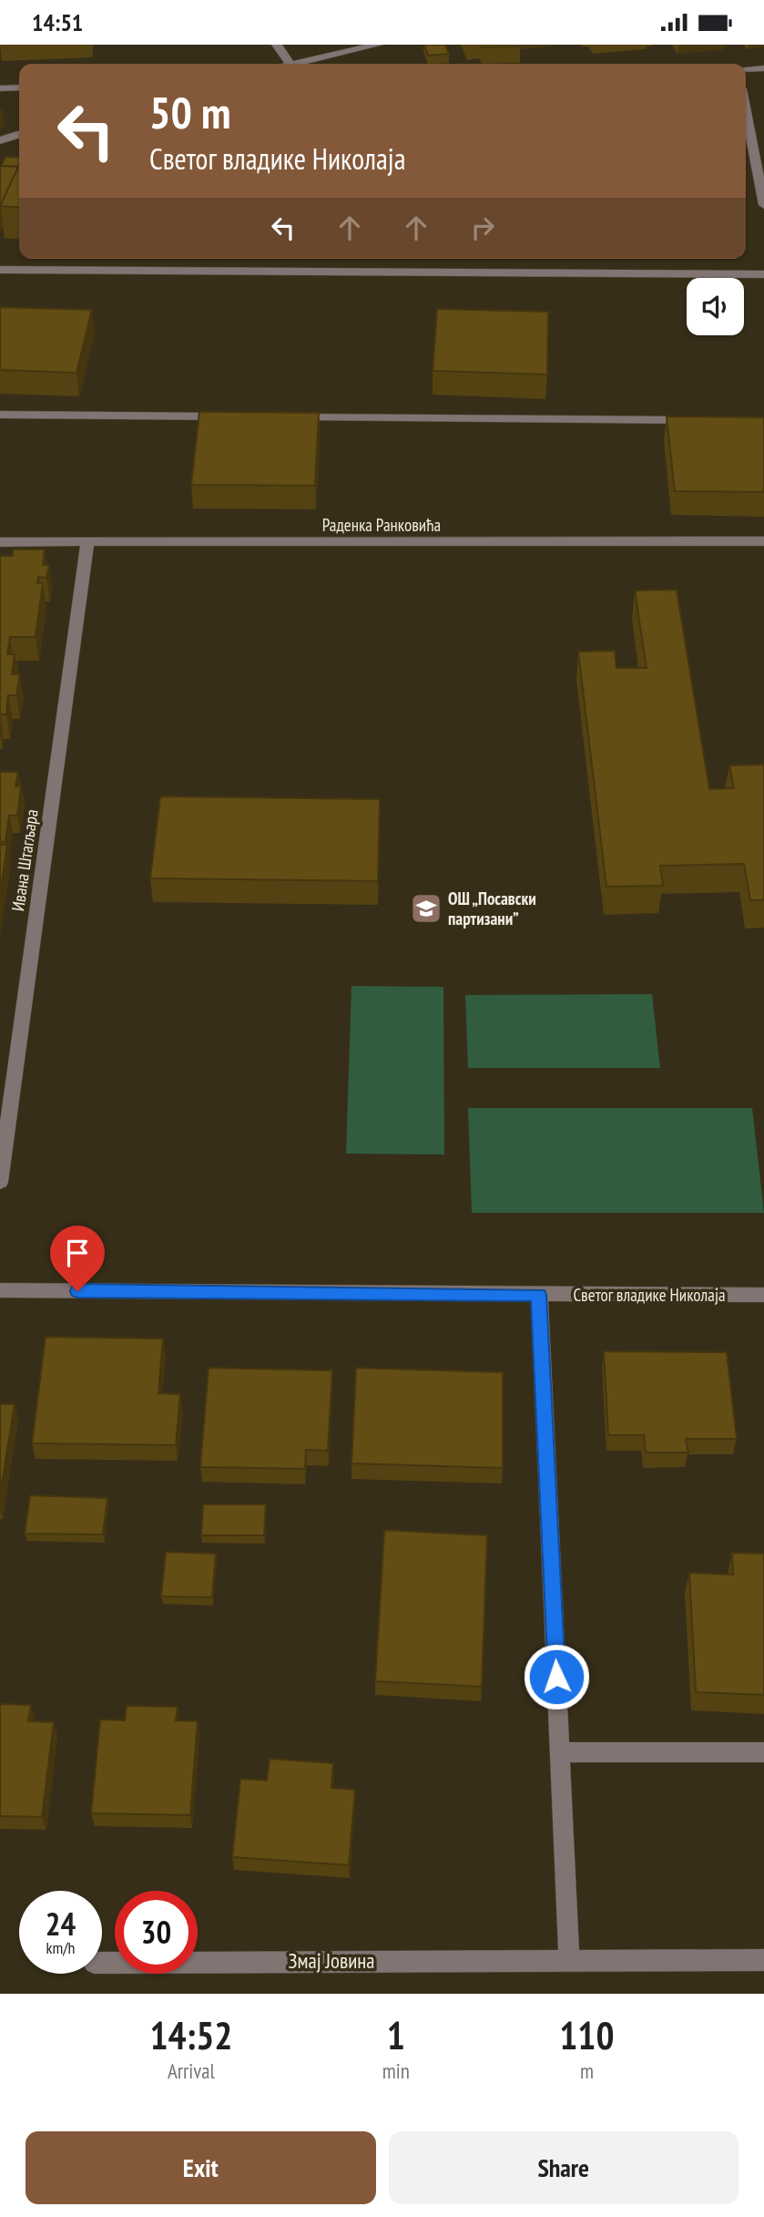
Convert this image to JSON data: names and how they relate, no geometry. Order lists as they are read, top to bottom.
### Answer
{
  "streets": {
    "street": [
      "Раденка Ранковића",
      "Ивана Штагљара",
      "Светог владике Николаја",
      "Змај Јовина"
    ]
  },
  "crossings": [
    ["Раденка Ранковића", "Ивана Штагљара"]
  ],
  "places": {
    "school or university": ["ОШ „Посавски партизани”"]
  },
  "page": {
    "status": "14:51",
    "turn": ["50 m", "Светог владике Николаја"],
    "speed": "24 km/h",
    "limit": "30",
    "eta": [
      "14:52",
      "Arrival",
      "1",
      "min",
      "110",
      "m"
    ],
    "buttons": ["Exit", "Share"]
  }
}
